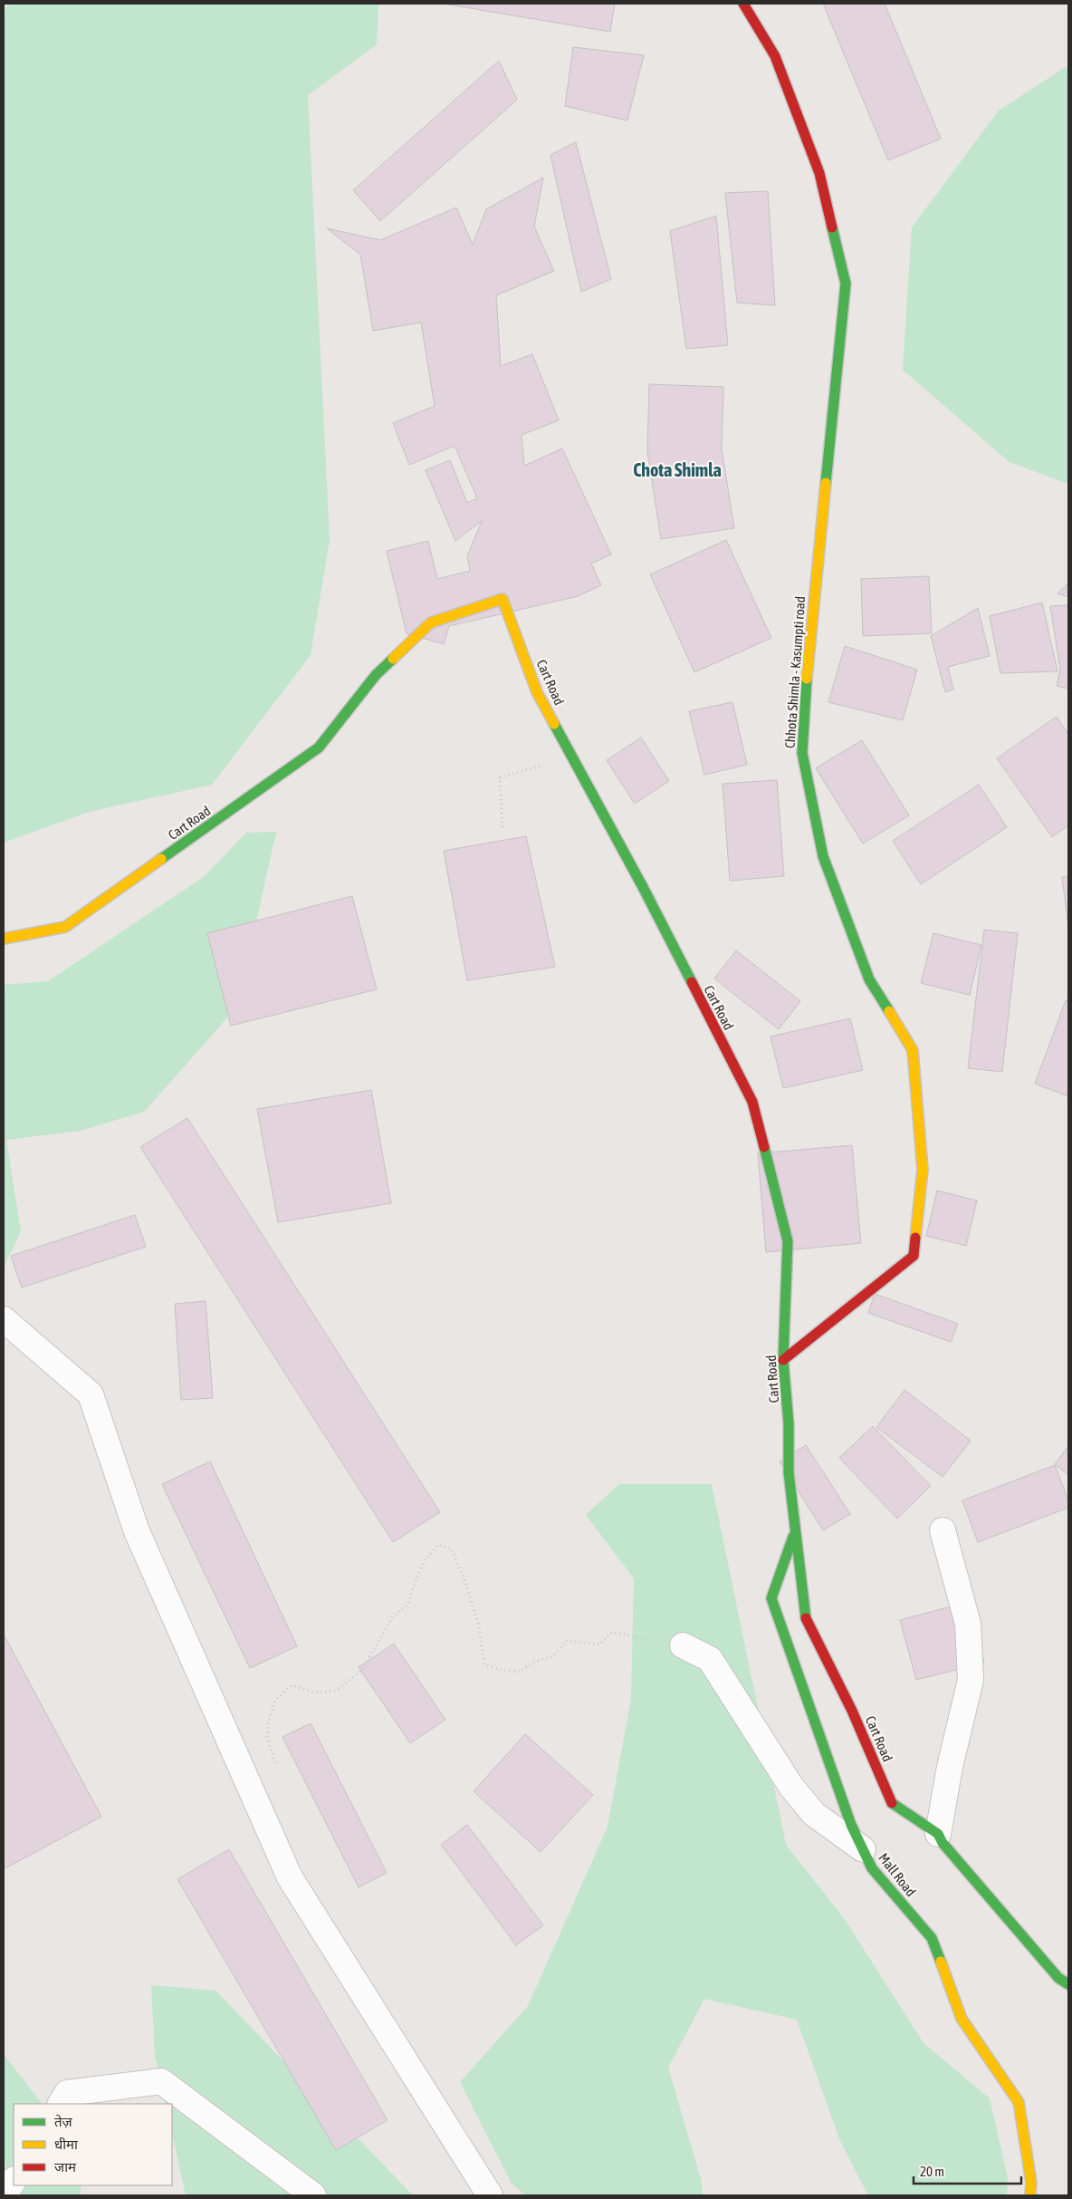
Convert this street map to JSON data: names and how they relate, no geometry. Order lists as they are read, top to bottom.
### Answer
{
  "streets": {
    "street": ["Chhota Shimla - Kasumpti road", "Cart Road", "Mall Road"]
  },
  "crossings": [
    ["Chhota Shimla - Kasumpti road", "Cart Road"],
    ["Cart Road", "Mall Road"]
  ],
  "districts": ["Chota Shimla"],
  "legend": ["तेज़", "धीमा", "जाम"],
  "scale_bar": "20 m"
}
